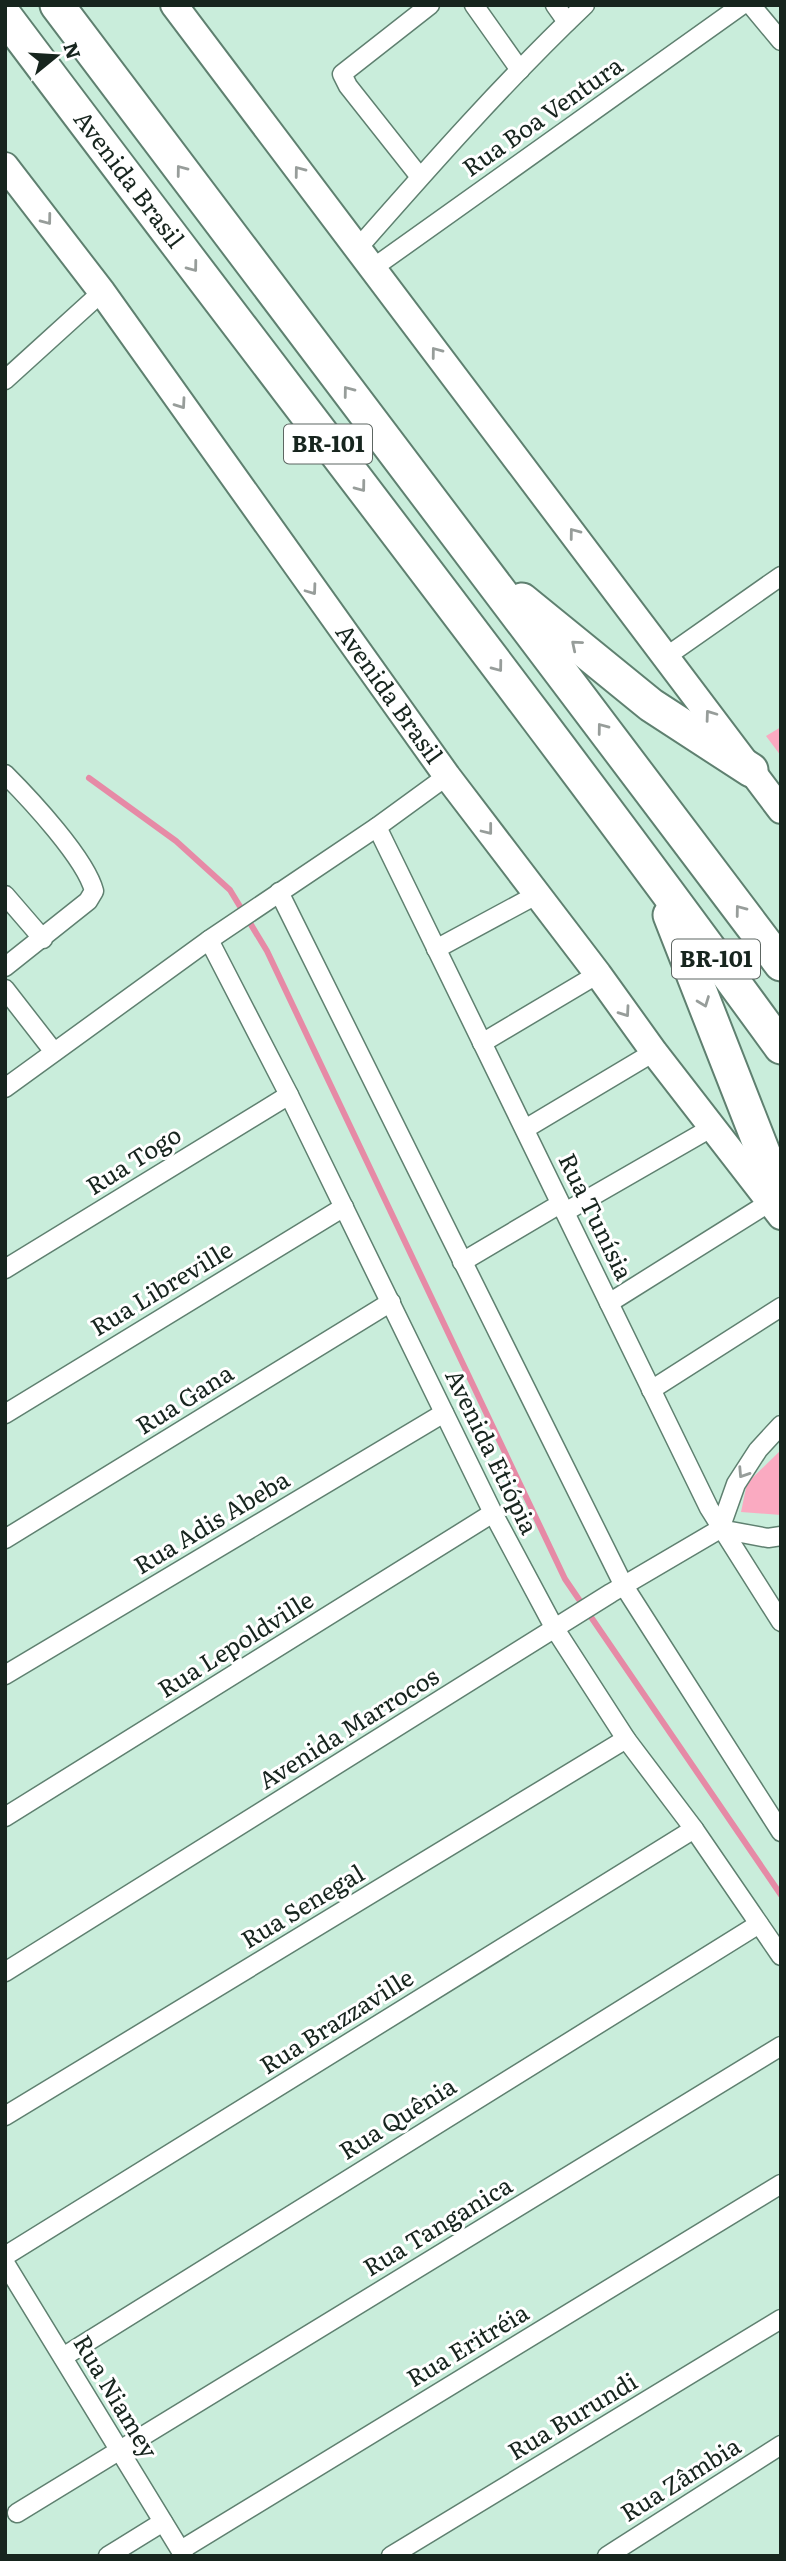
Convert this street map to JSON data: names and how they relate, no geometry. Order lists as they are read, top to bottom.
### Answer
{
  "streets": {
    "highway": ["Avenida Brasil", "BR-101"],
    "street": [
      "Rua Boa Ventura",
      "Rua Togo",
      "Rua Tunísia",
      "Rua Libreville",
      "Rua Gana",
      "Avenida Etiópia",
      "Rua Adis Abeba",
      "Rua Lepoldville",
      "Avenida Marrocos",
      "Rua Senegal",
      "Rua Brazzaville",
      "Rua Quênia",
      "Rua Tanganica",
      "Rua Eritréia",
      "Rua Niamey",
      "Rua Burundi",
      "Rua Zâmbia"
    ]
  },
  "crossings": [
    ["Rua Togo", "Avenida Etiópia"],
    ["Rua Tunísia", "Avenida Marrocos"],
    ["Rua Libreville", "Avenida Etiópia"],
    ["Rua Gana", "Avenida Etiópia"],
    ["Avenida Etiópia", "Rua Adis Abeba"],
    ["Avenida Etiópia", "Rua Lepoldville"],
    ["Avenida Etiópia", "Avenida Marrocos"],
    ["Avenida Etiópia", "Rua Senegal"],
    ["Avenida Etiópia", "Rua Brazzaville"],
    ["Avenida Etiópia", "Rua Quênia"],
    ["Rua Quênia", "Rua Niamey"],
    ["Rua Tanganica", "Rua Niamey"],
    ["Rua Eritréia", "Rua Niamey"]
  ],
  "north": "right"
}
